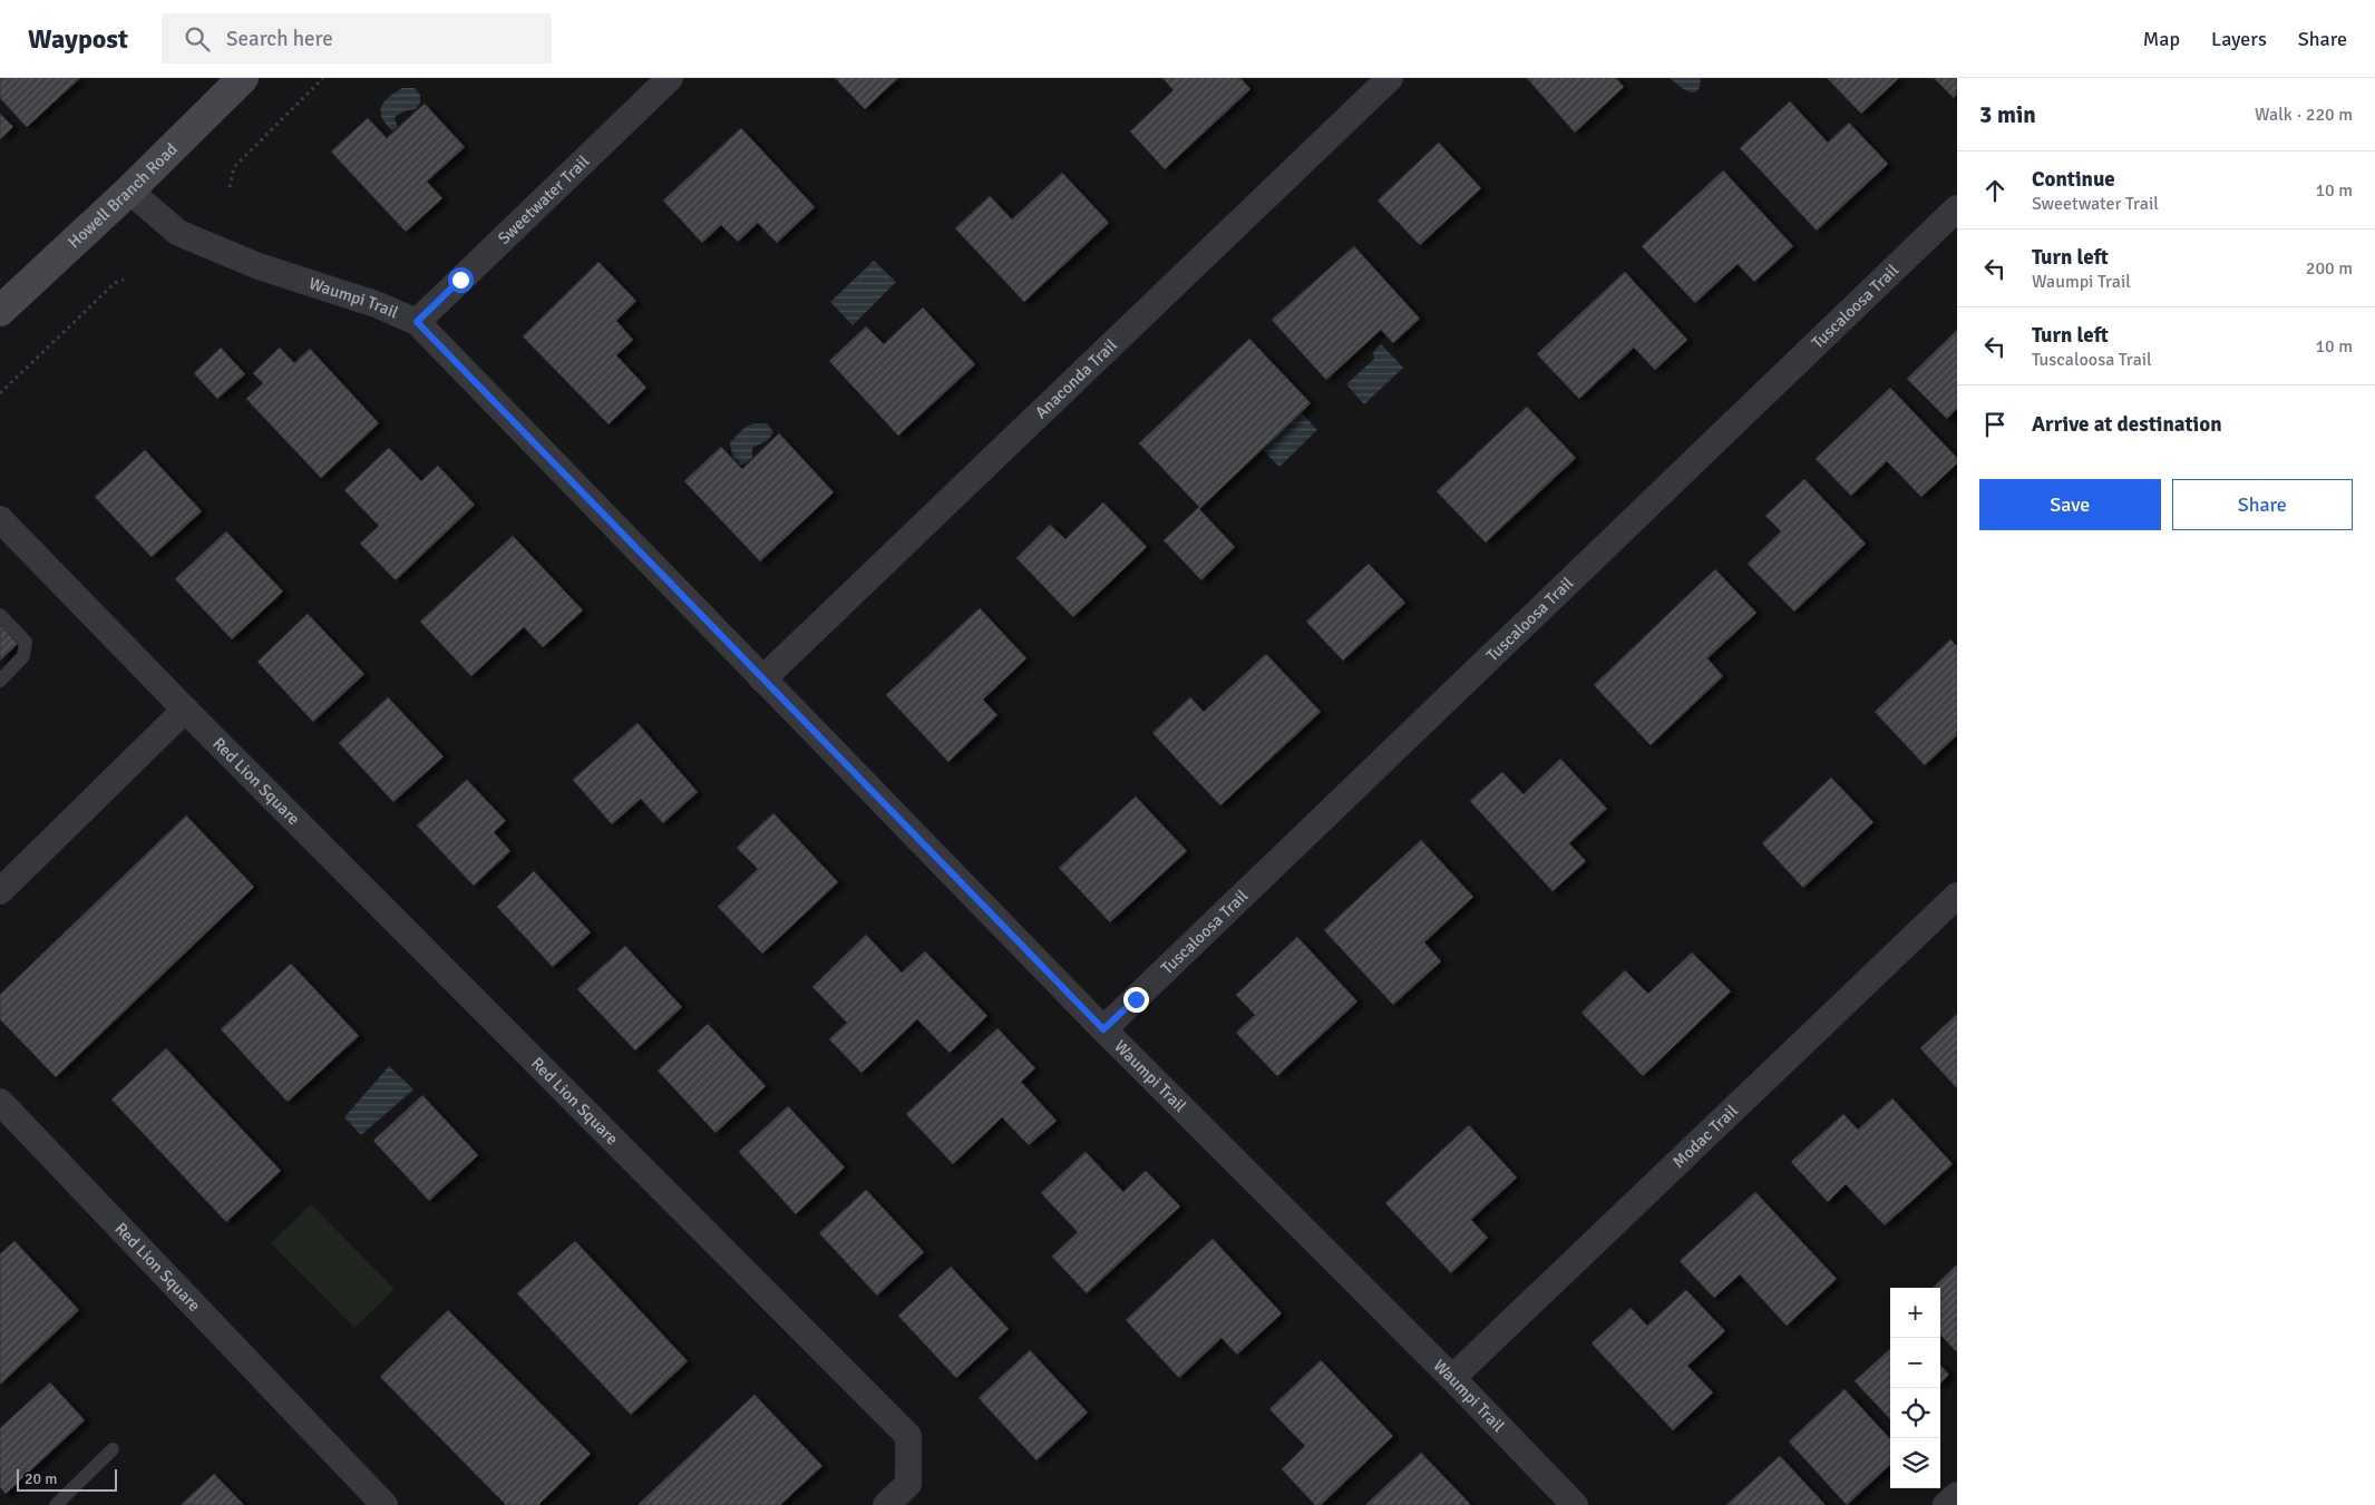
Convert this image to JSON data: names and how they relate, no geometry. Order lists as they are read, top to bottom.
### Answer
{
  "streets": {
    "main road": ["Howell Branch Road"],
    "street": [
      "Sweetwater Trail",
      "Waumpi Trail",
      "Tuscaloosa Trail",
      "Anaconda Trail",
      "Red Lion Square",
      "Modac Trail"
    ]
  },
  "crossings": [
    ["Howell Branch Road", "Waumpi Trail"],
    ["Sweetwater Trail", "Waumpi Trail"],
    ["Waumpi Trail", "Tuscaloosa Trail"],
    ["Waumpi Trail", "Anaconda Trail"],
    ["Waumpi Trail", "Modac Trail"]
  ],
  "scale_bar": "20 m",
  "page": {
    "header": "Waypost",
    "search": "Search here",
    "nav": ["Map", "Layers", "Share"],
    "heading": ["3 min", "Walk · 220 m"],
    "list": [
      ["Continue", "Sweetwater Trail", "10 m"],
      ["Turn left", "Waumpi Trail", "200 m"],
      ["Turn left", "Tuscaloosa Trail", "10 m"],
      "Arrive at destination"
    ],
    "buttons": ["Save", "Share"],
    "map_buttons": ["+", "−"],
    "scale": "20 m"
  }
}
